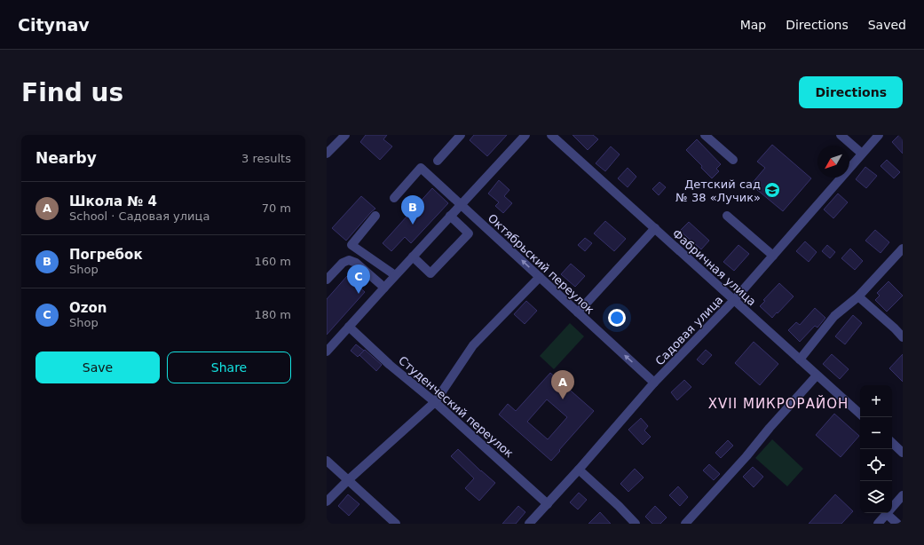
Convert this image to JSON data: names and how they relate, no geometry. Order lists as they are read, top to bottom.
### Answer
{
  "streets": {
    "street": [
      "Октябрьский переулок",
      "Фабричная улица",
      "Садовая улица",
      "Студенческий переулок"
    ]
  },
  "crossings": [
    ["Октябрьский переулок", "Садовая улица"],
    ["Фабричная улица", "Садовая улица"],
    ["Садовая улица", "Студенческий переулок"]
  ],
  "one_way": ["Октябрьский переулок"],
  "districts": ["XVII МИКРОРАЙОН"],
  "places": {
    "school or university": ["Детский сад № 38 «Лучик»"]
  },
  "north": "bottom left",
  "page": {
    "header": "Citynav",
    "nav": ["Map", "Directions", "Saved"],
    "buttons": [
      "Directions",
      ["Save", "Share"]
    ],
    "title": "Find us",
    "heading": ["Nearby", "3 results"],
    "list": [
      {
        "mark": "A",
        "name": "Школа № 4",
        "note": "School · Садовая улица",
        "value": "70 m"
      },
      {
        "mark": "B",
        "name": "Погребок",
        "note": "Shop",
        "value": "160 m"
      },
      {
        "mark": "C",
        "name": "Ozon",
        "note": "Shop",
        "value": "180 m"
      }
    ],
    "pins": ["B", "C", "A"],
    "map_buttons": ["+", "−"]
  }
}
